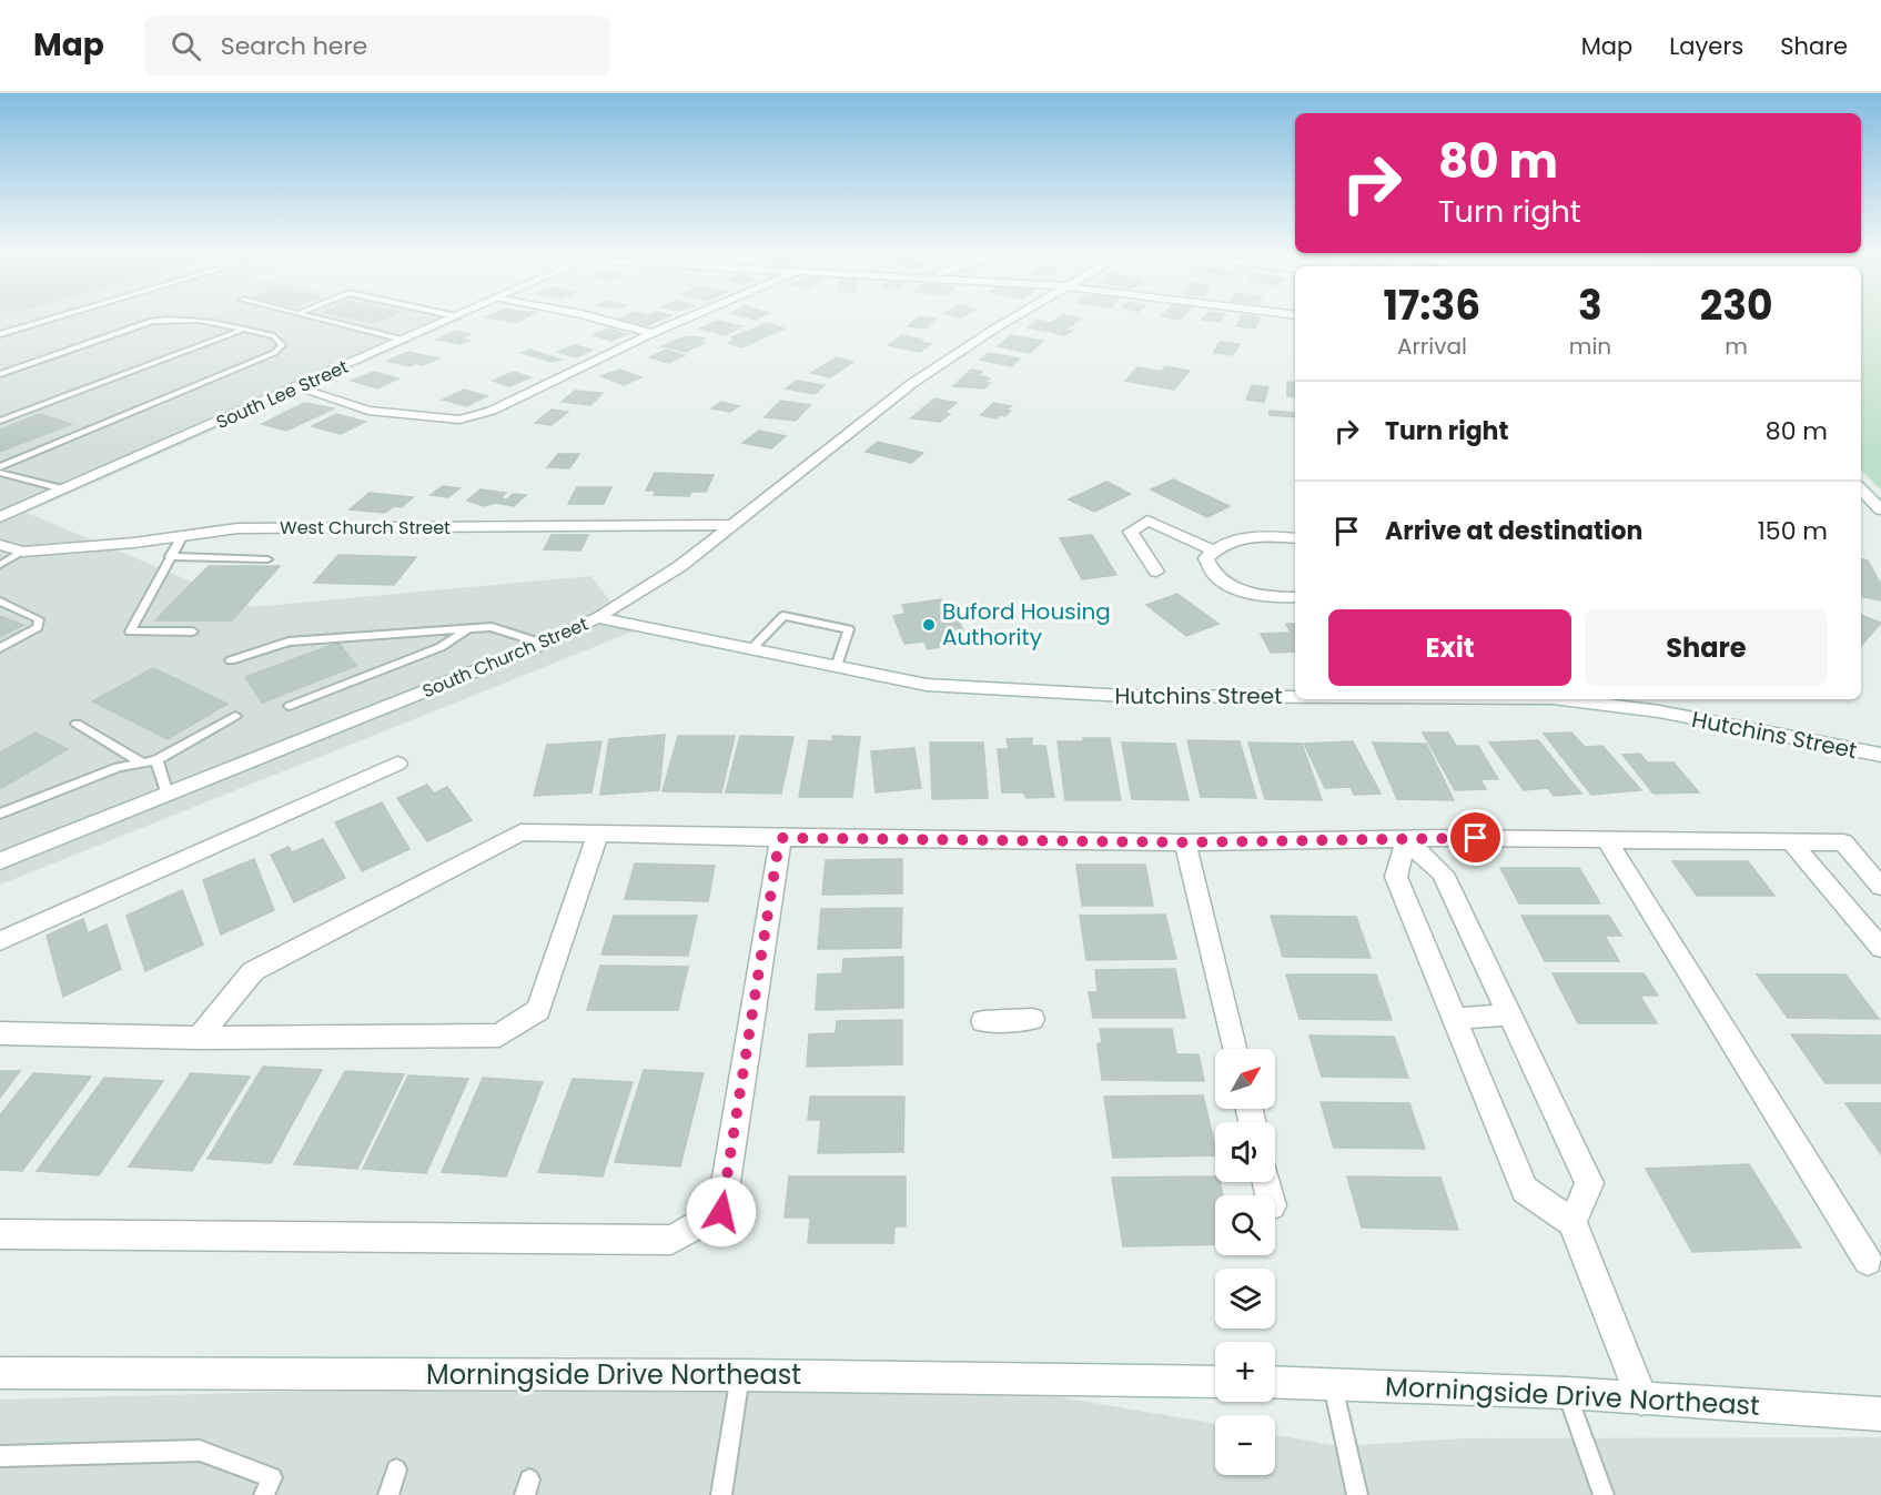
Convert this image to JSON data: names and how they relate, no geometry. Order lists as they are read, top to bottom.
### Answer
{
  "streets": {
    "street": [
      "South Lee Street",
      "West Church Street",
      "South Church Street",
      "Hutchins Street",
      "Morningside Drive Northeast"
    ]
  },
  "crossings": [
    ["West Church Street", "South Church Street"],
    ["South Church Street", "Hutchins Street"]
  ],
  "places": ["Buford Housing Authority"],
  "north": "top right",
  "page": {
    "header": "Map",
    "search": "Search here",
    "nav": ["Map", "Layers", "Share"],
    "turn": ["80 m", "Turn right"],
    "eta": [
      "17:36",
      "Arrival",
      "3",
      "min",
      "230",
      "m"
    ],
    "list": [
      {
        "name": "Turn right",
        "value": "80 m"
      },
      {
        "name": "Arrive at destination",
        "value": "150 m"
      }
    ],
    "buttons": ["Exit", "Share"],
    "map_buttons": ["+", "−"]
  }
}
